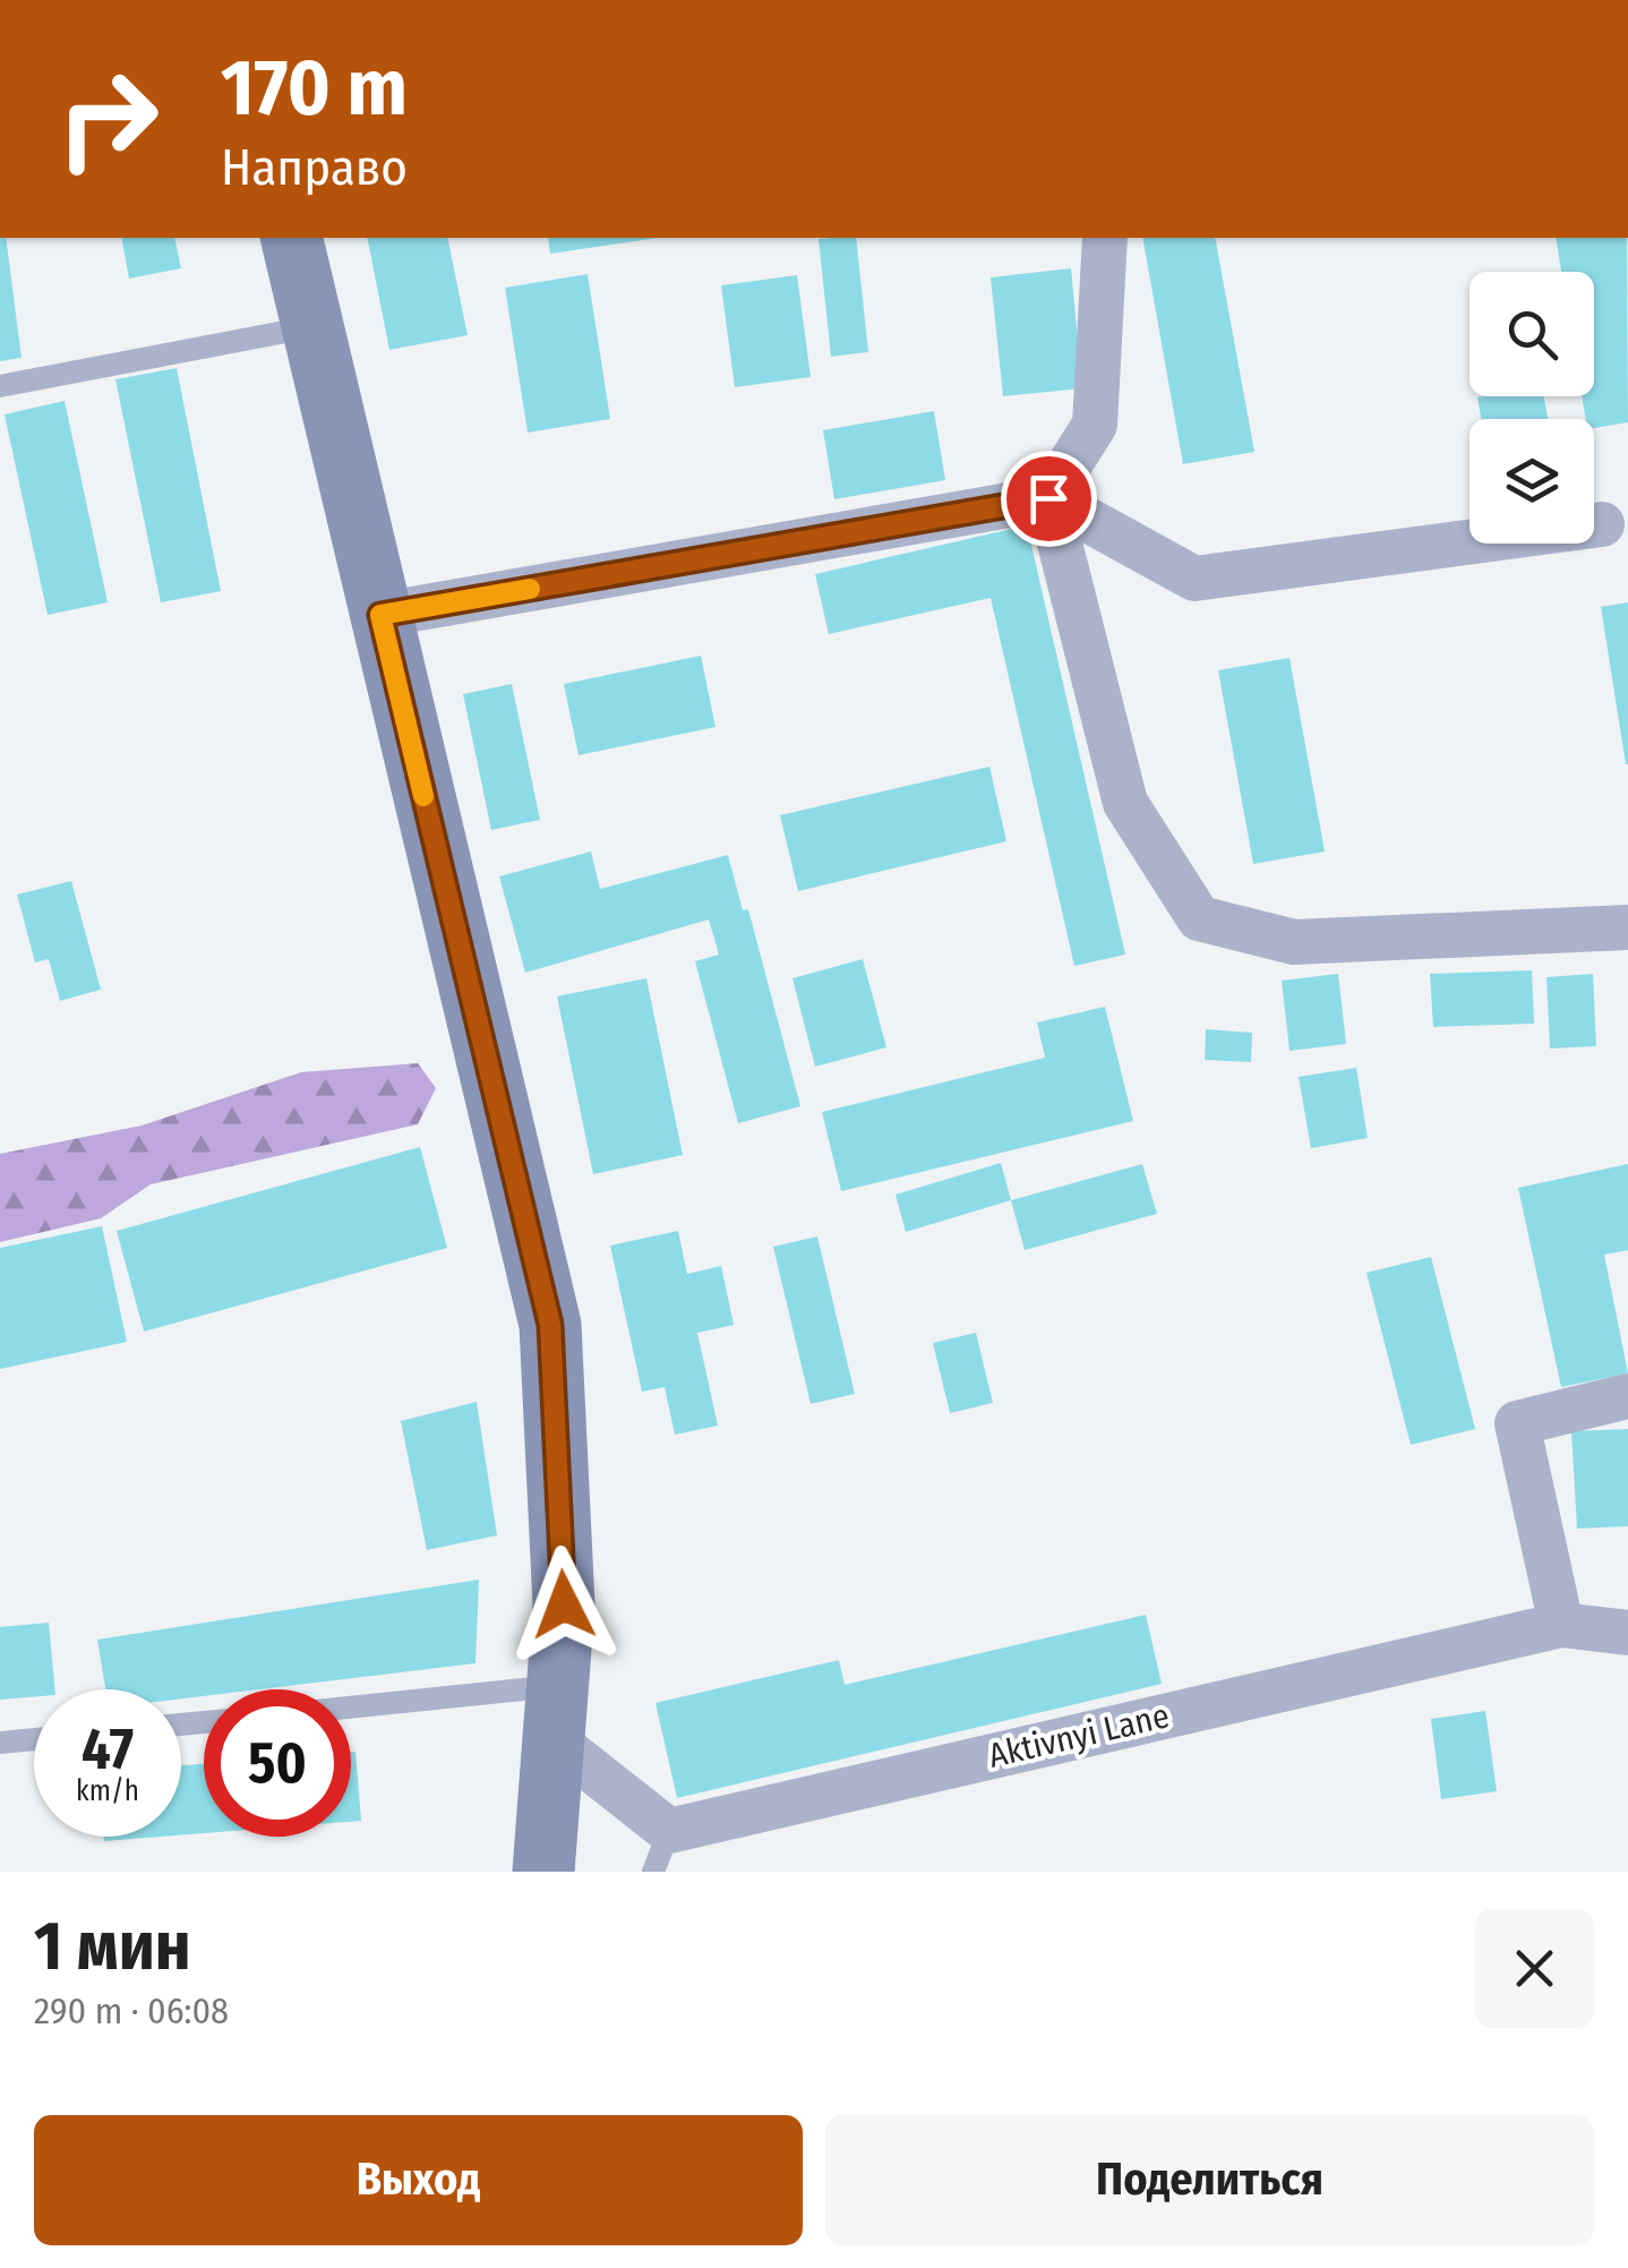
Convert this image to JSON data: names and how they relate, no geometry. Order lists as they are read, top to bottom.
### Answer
{
  "streets": {
    "street": ["Aktivnyi Lane"]
  },
  "page": {
    "turn": ["170 m", "Направо"],
    "speed": "47 km/h",
    "limit": "50",
    "heading": ["1 мин", "290 m · 06:08"],
    "buttons": ["Выход", "Поделиться"]
  }
}
